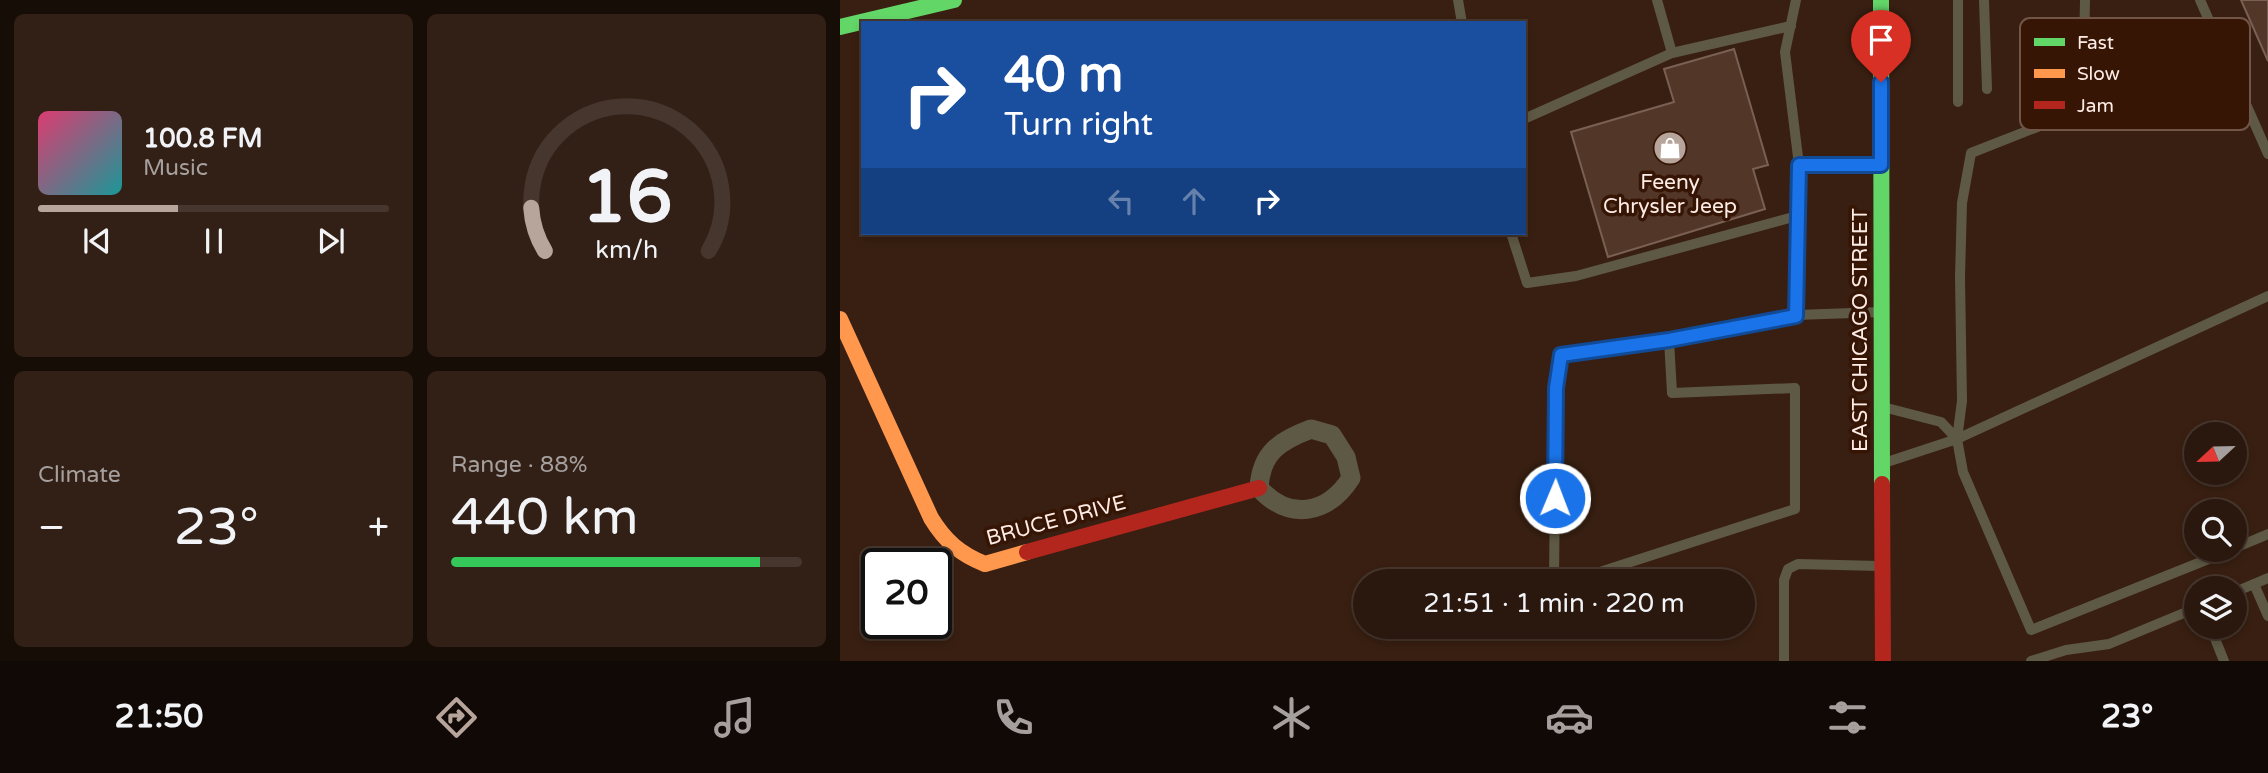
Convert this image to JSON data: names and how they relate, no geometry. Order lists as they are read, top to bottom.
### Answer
{
  "streets": {
    "street": ["EAST CHICAGO STREET", "BRUCE DRIVE"]
  },
  "places": {
    "shop": ["Feeny Chrysler Jeep"]
  },
  "legend": ["Fast", "Slow", "Jam"],
  "north": "left",
  "page": {
    "turn": ["40 m", "Turn right"],
    "song": ["100.8 FM", "Music"],
    "tile": [
      "Climate",
      ["Range · 88%", "440 km"]
    ],
    "heat": ["−", "23°", "+"],
    "limit": "20",
    "trip": "21:51 · 1 min · 220 m",
    "tabs": ["21:50", "23°"],
    "gauge": ["16", "km/h"]
  }
}
